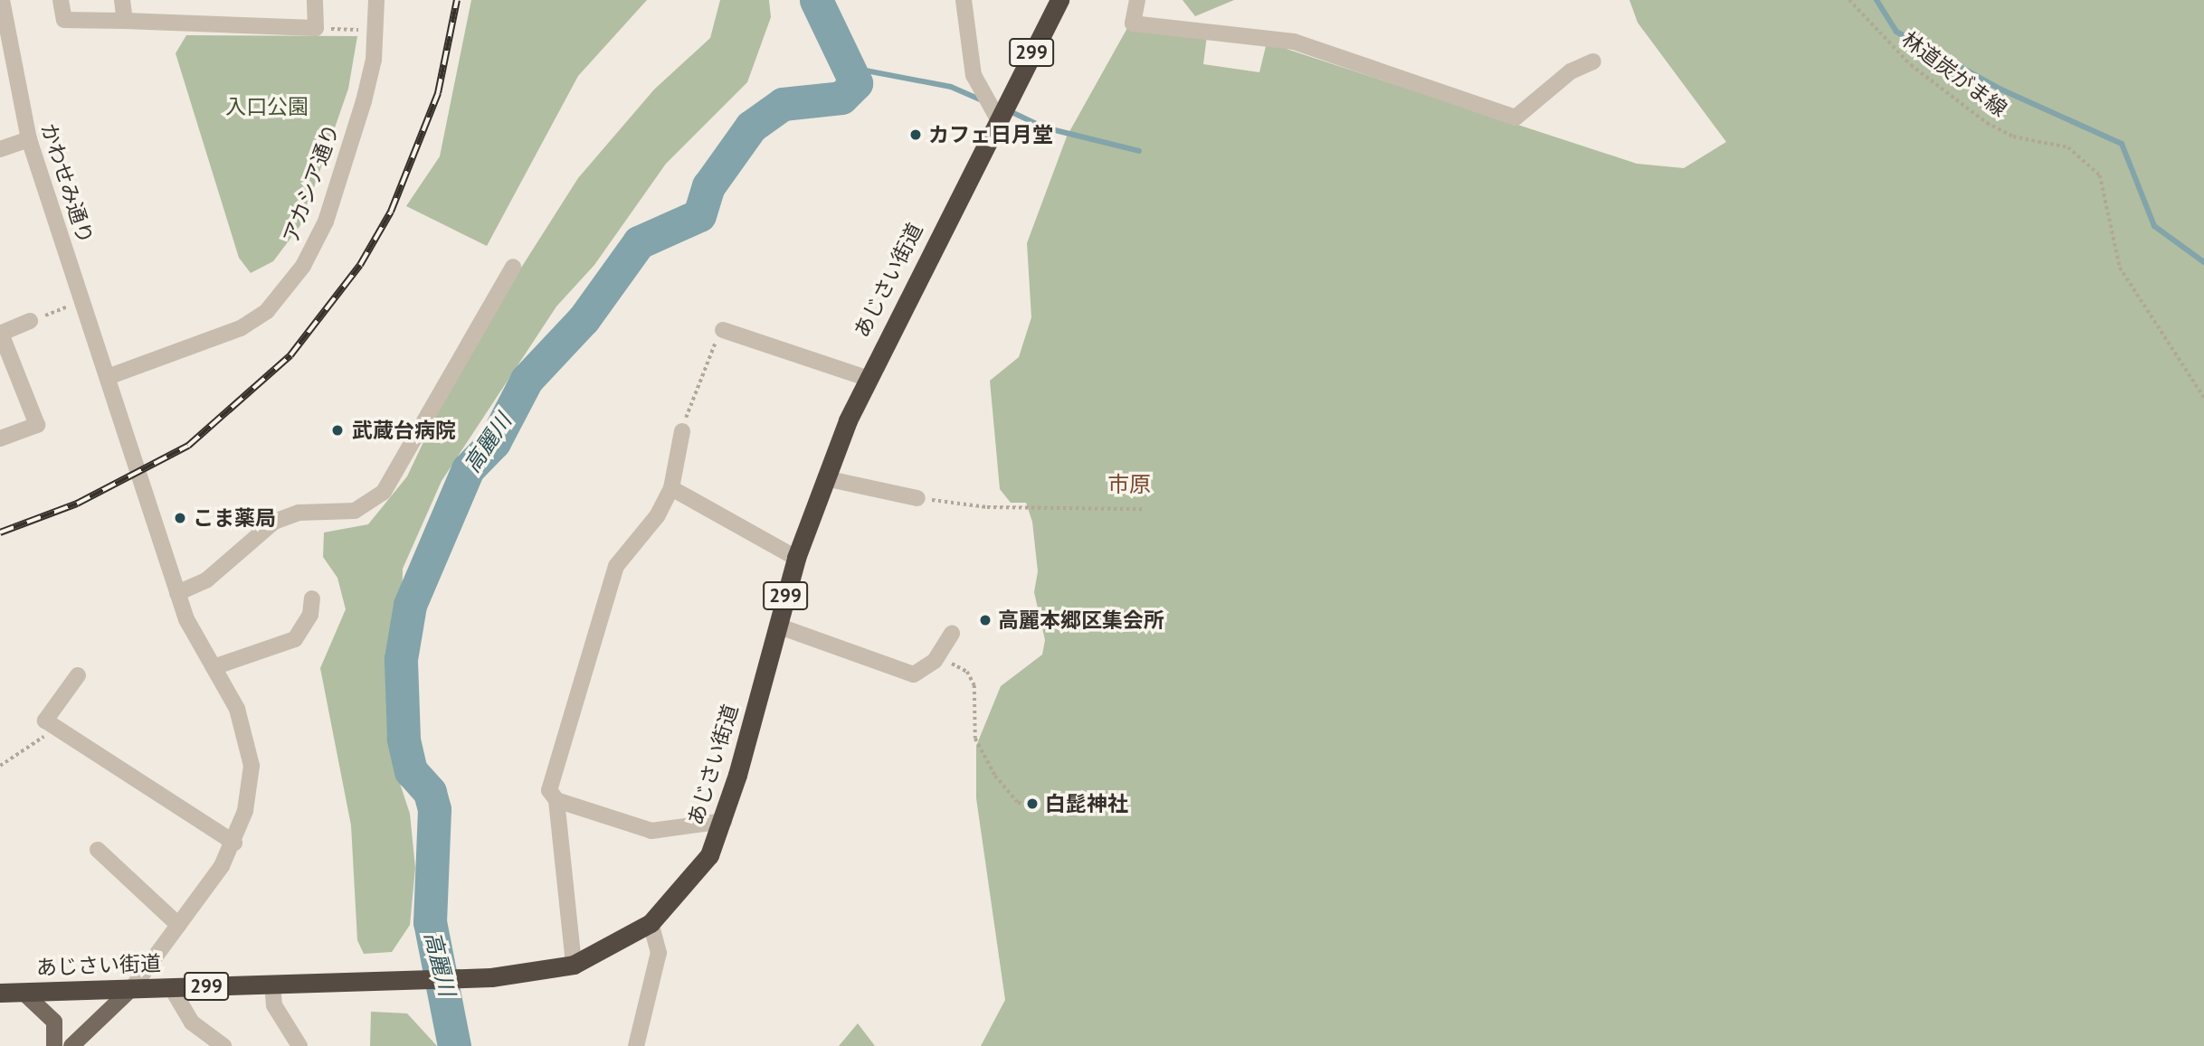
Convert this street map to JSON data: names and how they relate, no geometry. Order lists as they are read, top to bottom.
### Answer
{
  "streets": {
    "highway": ["299", "あじさい街道"],
    "street": ["かわせみ通り", "アカシア通り"],
    "path": ["林道炭がま線"]
  },
  "crossings": [
    ["かわせみ通り", "アカシア通り"],
    ["かわせみ通り", "あじさい街道"]
  ],
  "districts": ["市原"],
  "water": ["高麗川"],
  "parks": ["入口公園"],
  "places": [
    "カフェ日月堂",
    "武蔵台病院",
    "こま薬局",
    "高麗本郷区集会所",
    "白髭神社"
  ]
}
